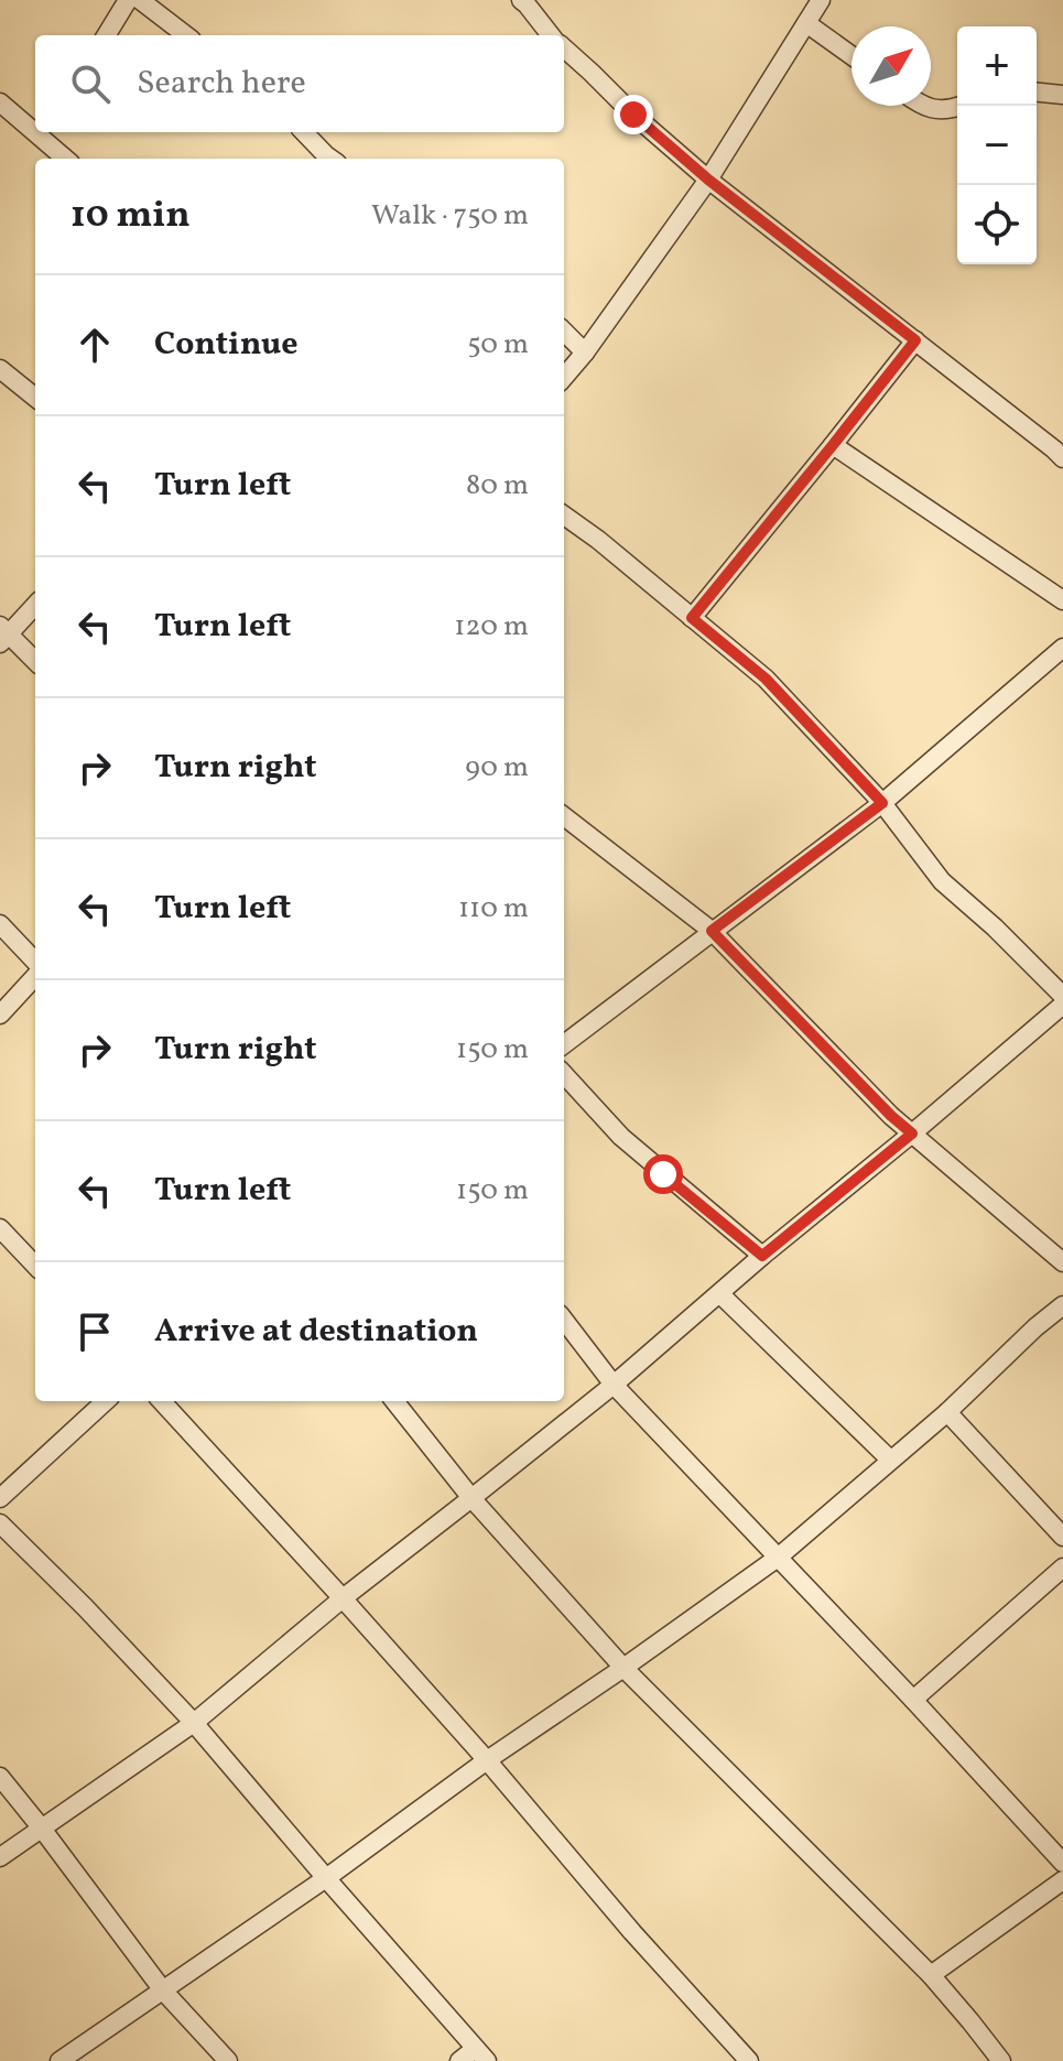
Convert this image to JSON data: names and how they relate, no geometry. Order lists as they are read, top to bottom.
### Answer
{
  "north": "top right",
  "page": {
    "map_buttons": ["+", "−"],
    "search": "Search here",
    "heading": ["10 min", "Walk · 750 m"],
    "list": [
      ["Continue", "50 m"],
      ["Turn left", "80 m"],
      ["Turn left", "120 m"],
      ["Turn right", "90 m"],
      ["Turn left", "110 m"],
      ["Turn right", "150 m"],
      ["Turn left", "150 m"],
      "Arrive at destination"
    ]
  }
}
